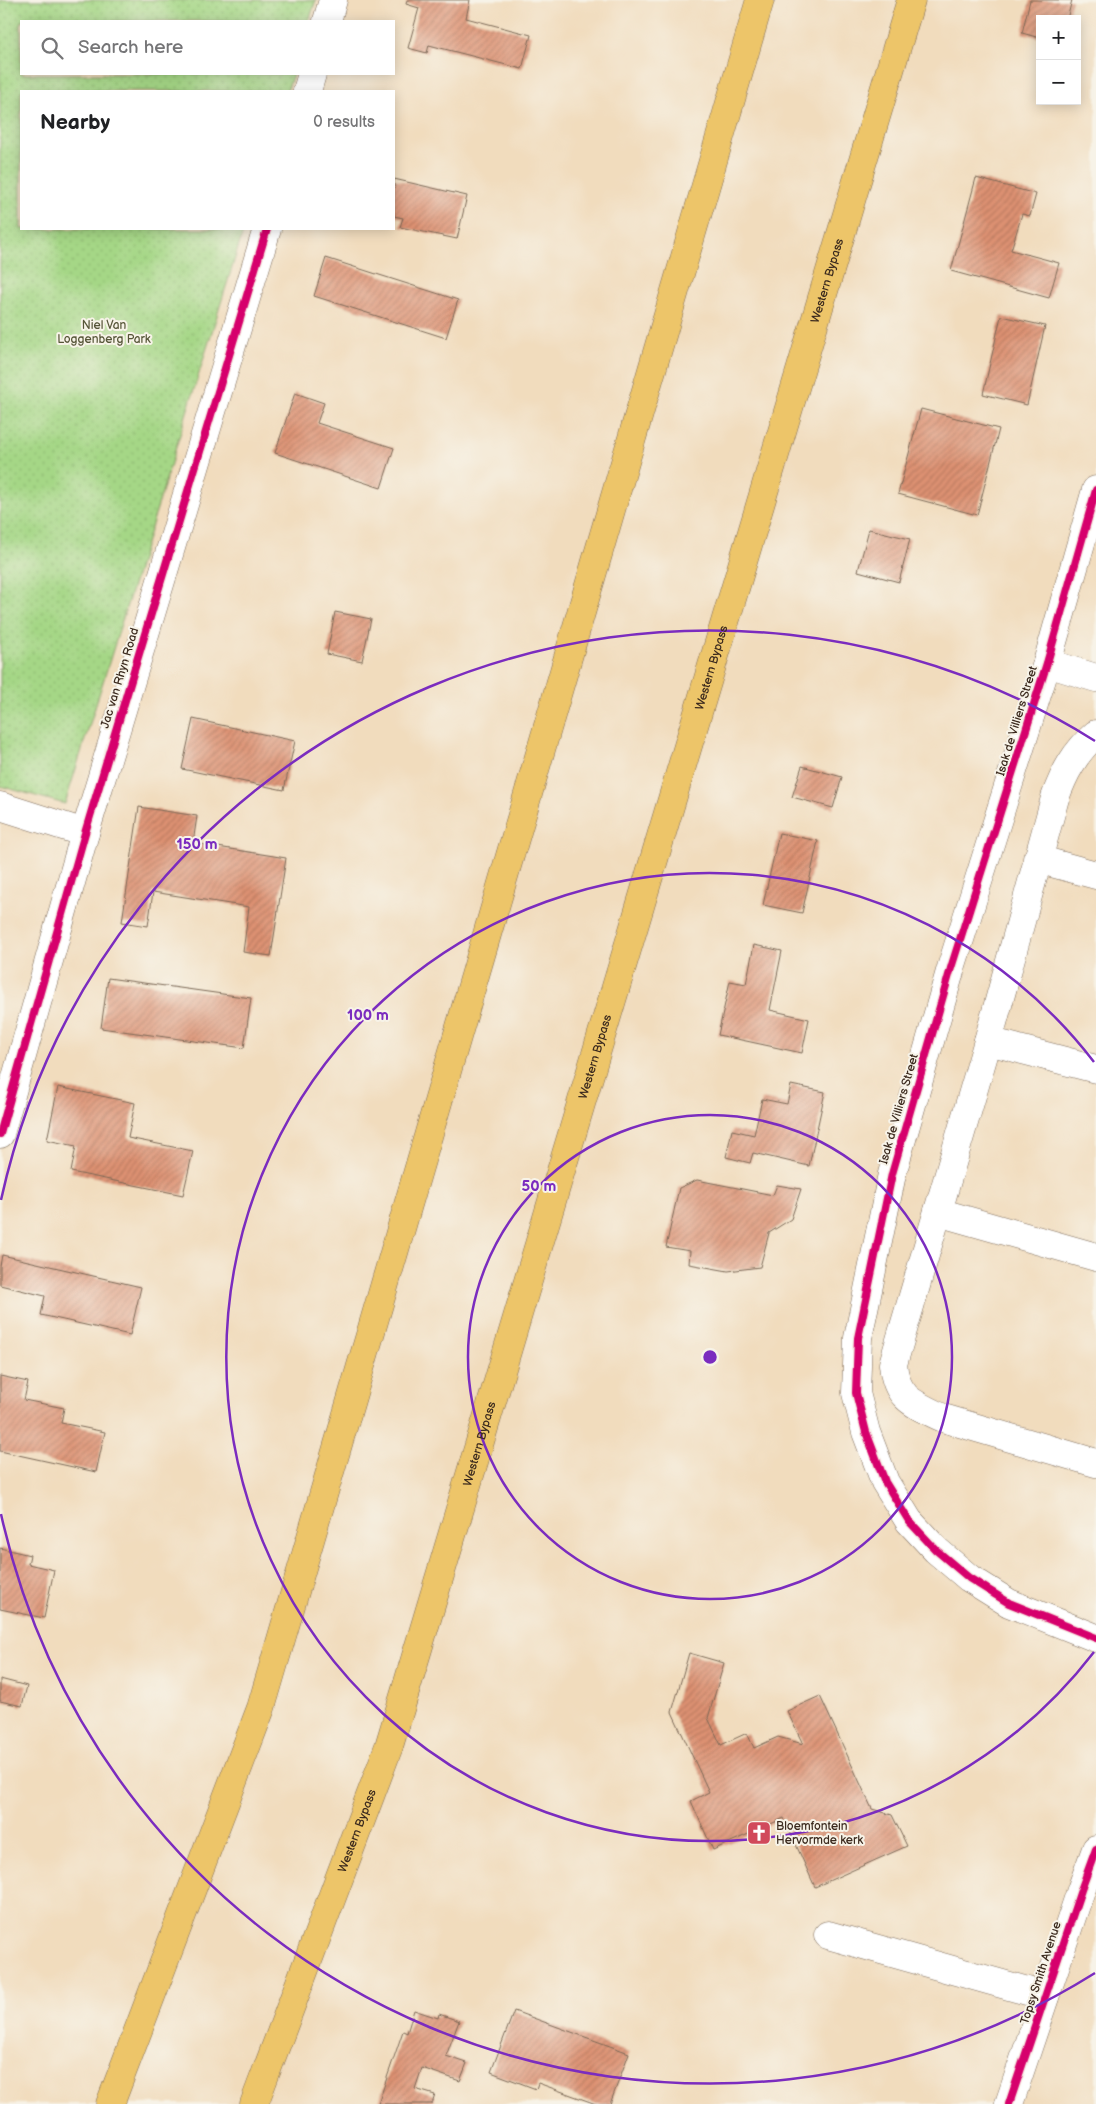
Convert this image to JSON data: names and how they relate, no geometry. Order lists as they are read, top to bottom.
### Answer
{
  "streets": {
    "highway": ["Western Bypass"],
    "street": ["Jac van Rhyn Road", "Isak de Villiers Street", "Topsy Smith Avenue"]
  },
  "parks": ["Niel Van Loggenberg Park"],
  "places": {
    "church": ["Bloemfontein Hervormde kerk"]
  },
  "page": {
    "map_buttons": ["+", "−"],
    "search": "Search here",
    "heading": ["Nearby", "0 results"]
  },
  "rings": ["150 m", "100 m", "50 m"]
}
